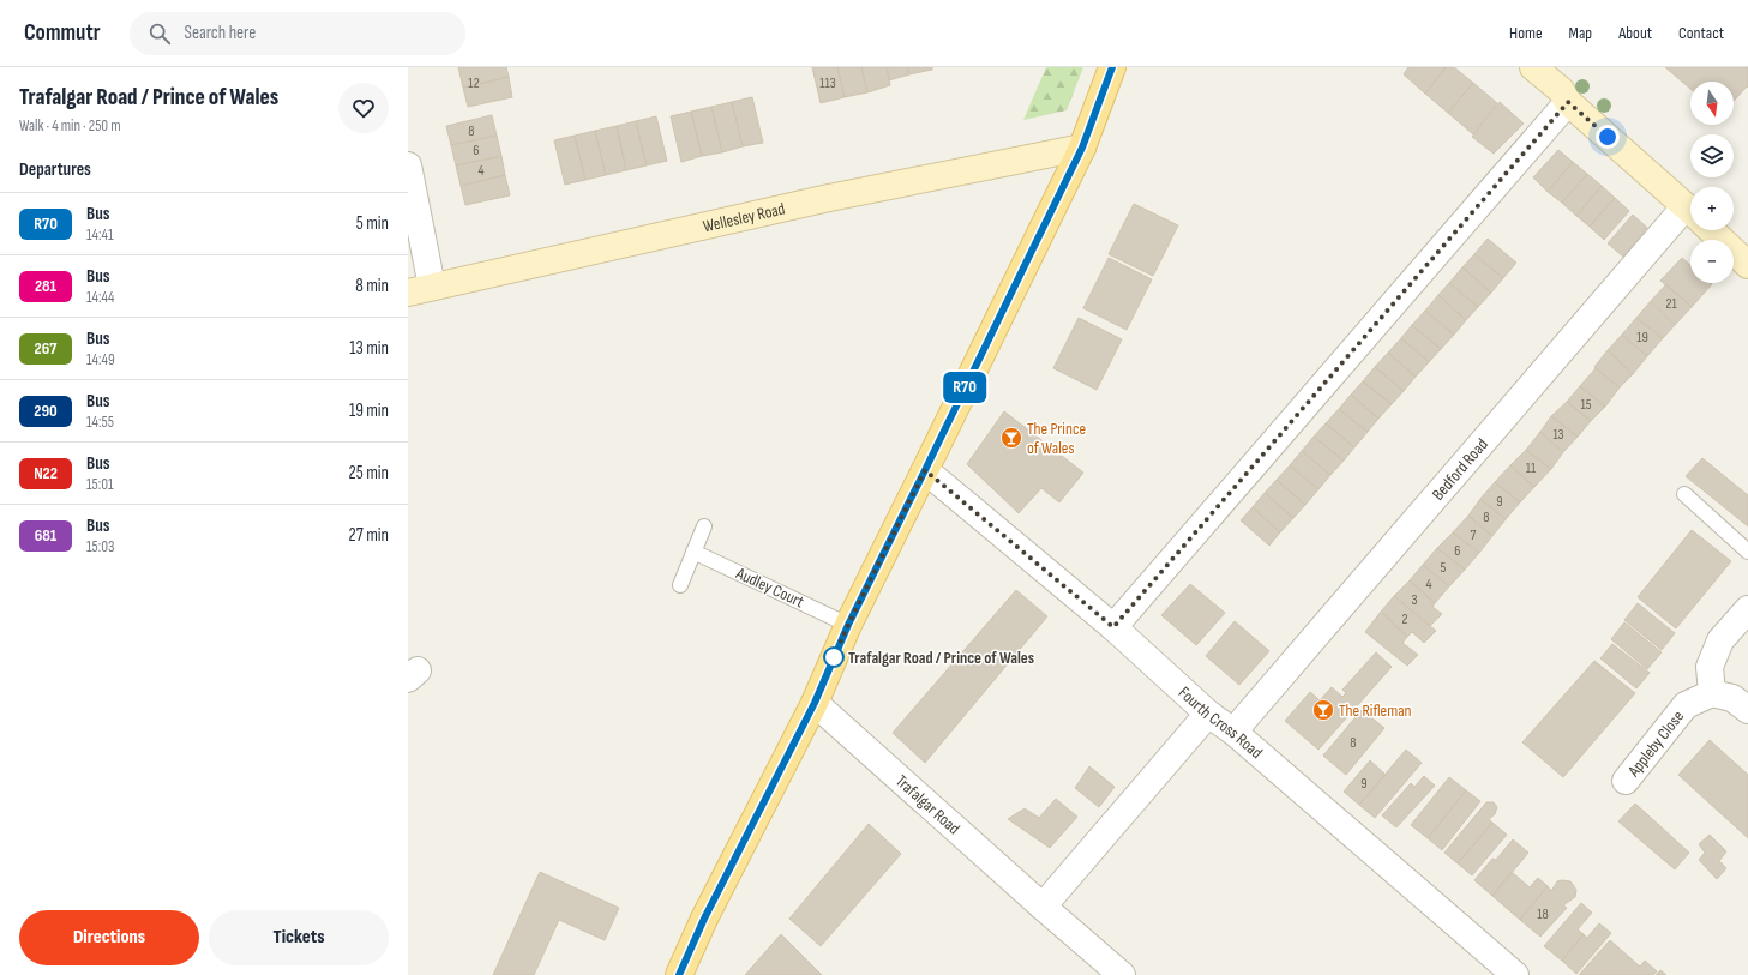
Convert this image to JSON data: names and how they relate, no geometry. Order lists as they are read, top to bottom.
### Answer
{
  "streets": {
    "street": [
      "Wellesley Road",
      "Bedford Road",
      "Fourth Cross Road",
      "Appleby Close",
      "Trafalgar Road"
    ],
    "lane": ["Audley Court"]
  },
  "crossings": [
    ["Bedford Road", "Fourth Cross Road"]
  ],
  "places": {
    "bar": ["The Prince of Wales", "The Rifleman"],
    "other": ["Trafalgar Road / Prince of Wales"]
  },
  "lines": ["bus line R70"],
  "house_numbers": [
    "12",
    "113",
    "8",
    "6",
    "4",
    "21",
    "19",
    "15",
    "13",
    "11",
    "9",
    "8",
    "7",
    "6",
    "5",
    "4",
    "3",
    "2",
    "8",
    "9",
    "18"
  ],
  "north": "bottom",
  "page": {
    "header": "Commutr",
    "search": "Search here",
    "nav": [
      "Home",
      "Map",
      "About",
      "Contact"
    ],
    "heading": [
      ["Trafalgar Road / Prince of Wales", "Walk · 4 min · 250 m"],
      "Departures"
    ],
    "on_map": "R70",
    "map_buttons": ["+", "−"],
    "list": [
      {
        "mark": "R70",
        "name": "Bus",
        "note": "14:41",
        "value": "5 min"
      },
      {
        "mark": "281",
        "name": "Bus",
        "note": "14:44",
        "value": "8 min"
      },
      {
        "mark": "267",
        "name": "Bus",
        "note": "14:49",
        "value": "13 min"
      },
      {
        "mark": "290",
        "name": "Bus",
        "note": "14:55",
        "value": "19 min"
      },
      {
        "mark": "N22",
        "name": "Bus",
        "note": "15:01",
        "value": "25 min"
      },
      {
        "mark": "681",
        "name": "Bus",
        "note": "15:03",
        "value": "27 min"
      }
    ],
    "buttons": ["Directions", "Tickets"]
  }
}
